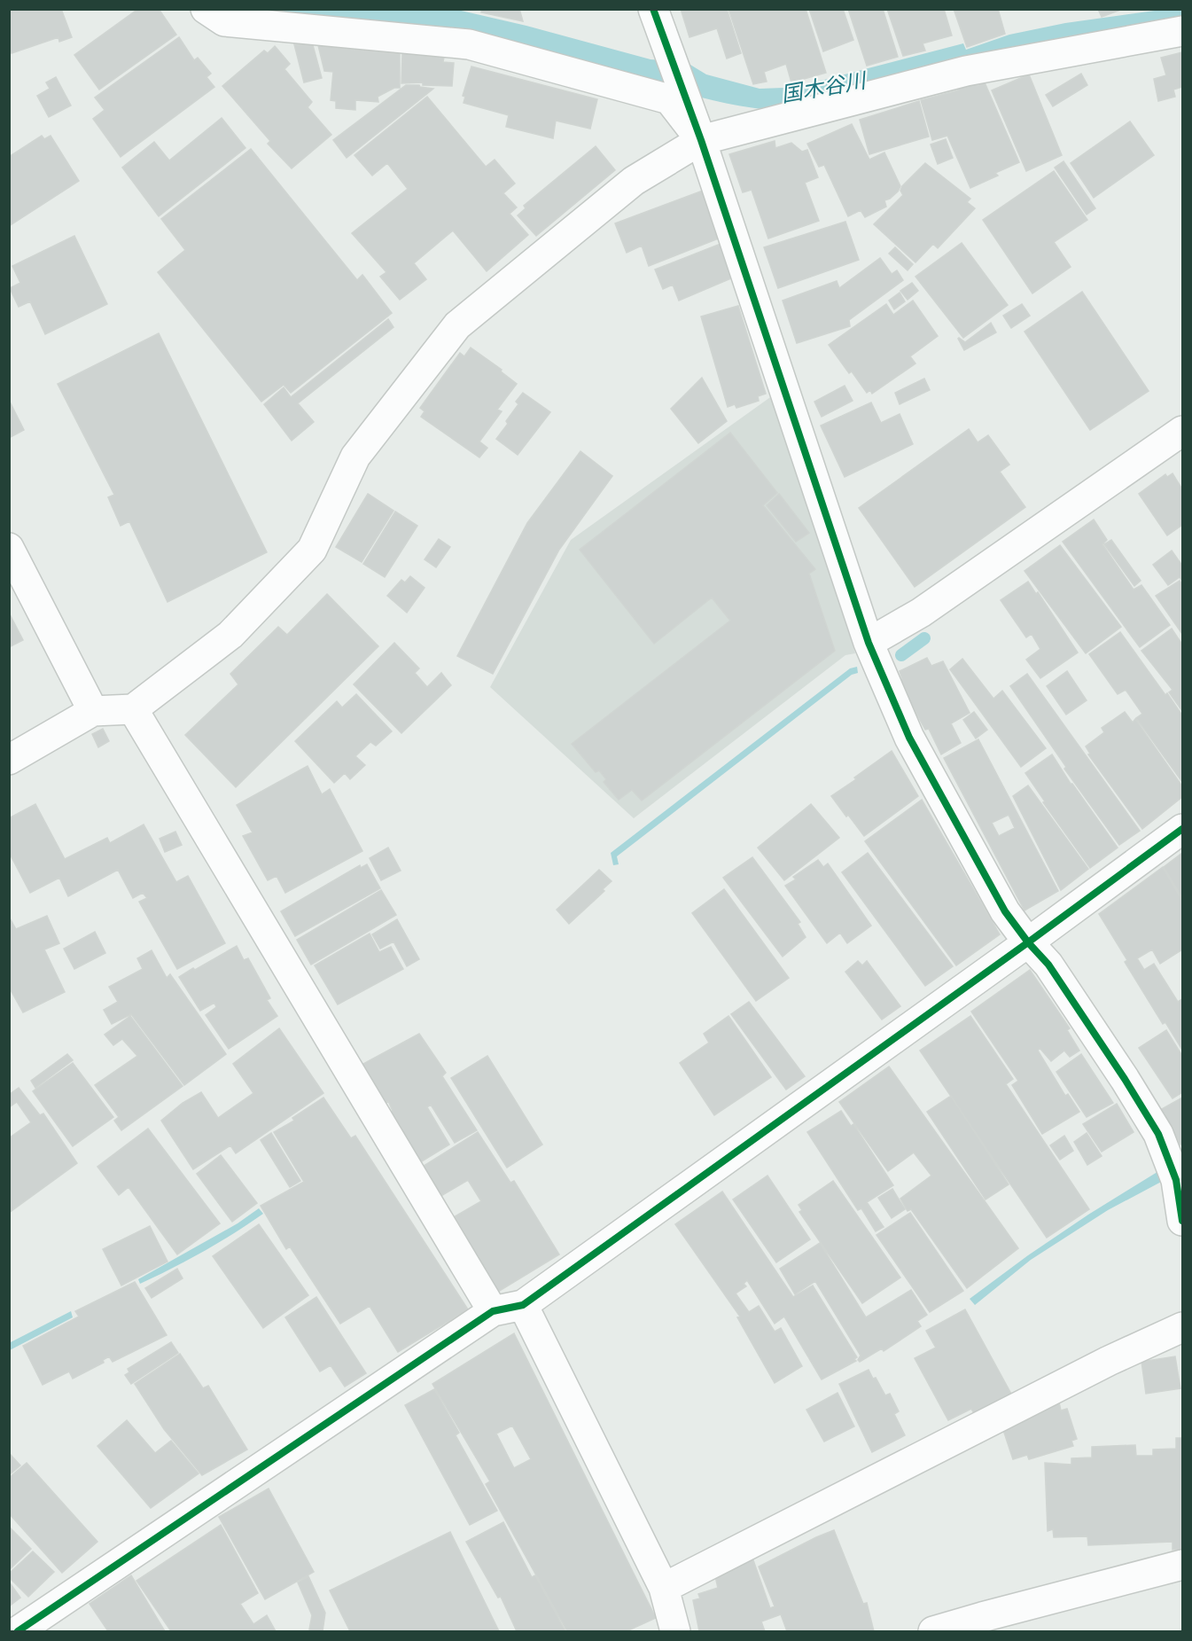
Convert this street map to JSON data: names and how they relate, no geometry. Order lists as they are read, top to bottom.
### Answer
{
  "water": ["国木谷川"]
}
